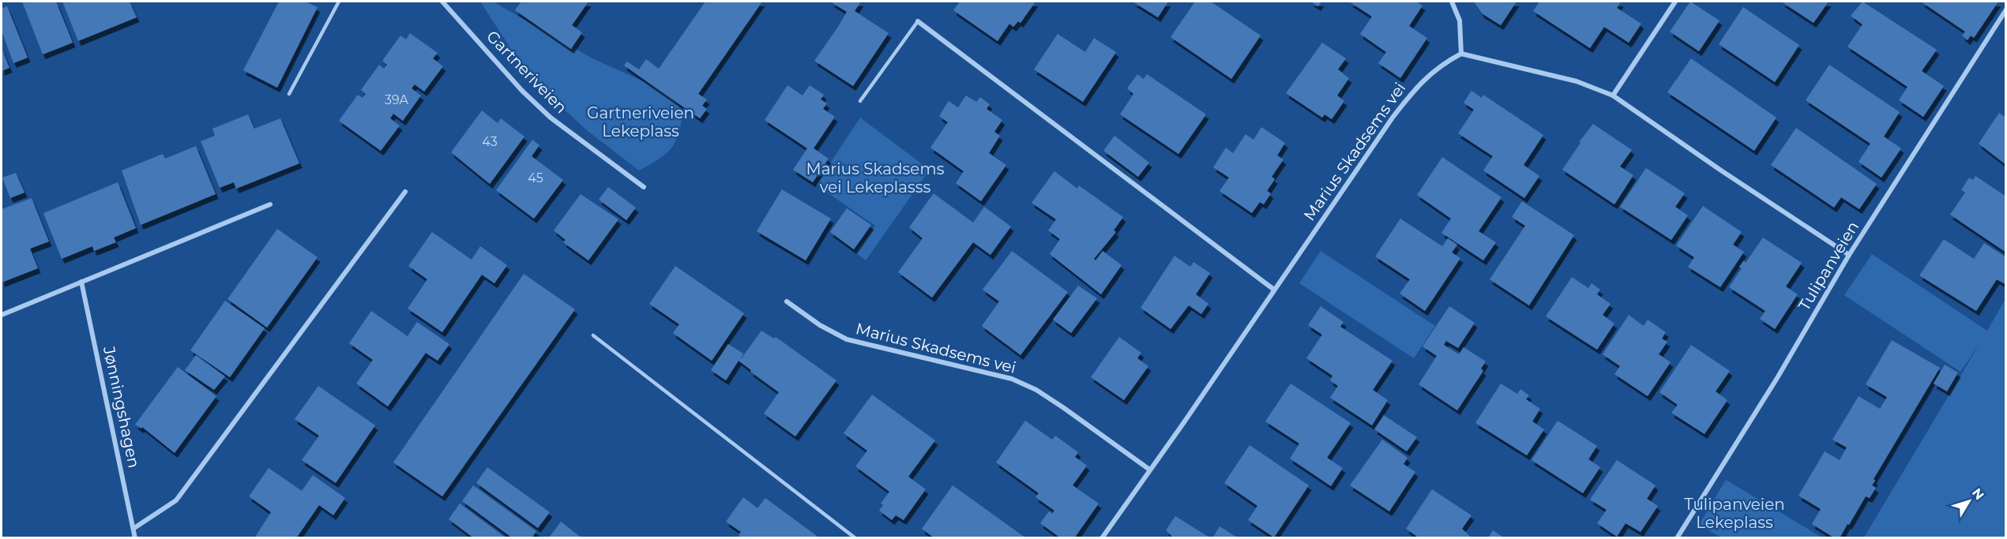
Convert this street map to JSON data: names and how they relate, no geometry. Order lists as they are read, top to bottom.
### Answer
{
  "streets": {
    "street": [
      "Gartneriveien",
      "Marius Skadsems vei",
      "Tulipanveien",
      "Jønningshagen"
    ]
  },
  "parks": ["Gartneriveien Lekeplass", "Marius Skadsems vei Lekeplasss", "Tulipanveien Lekeplass"],
  "house_numbers": ["39A", "43", "45"],
  "north": "top right"
}
